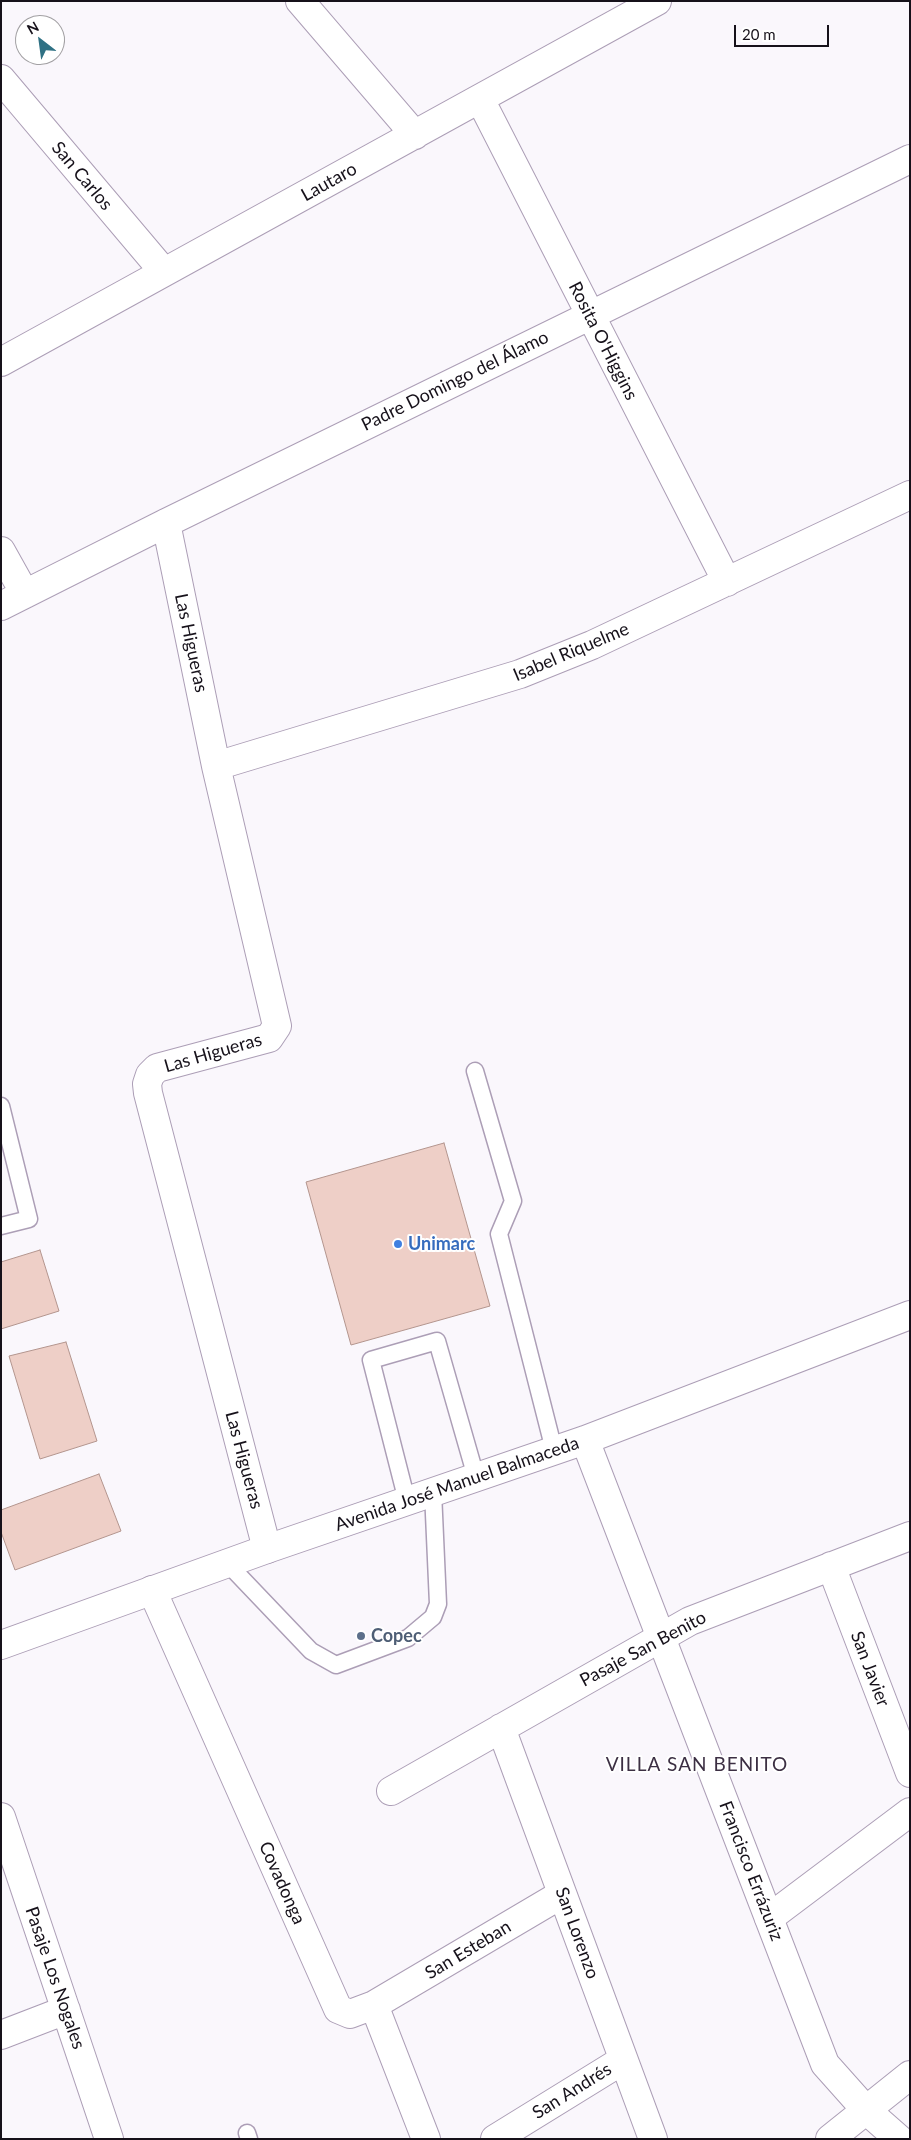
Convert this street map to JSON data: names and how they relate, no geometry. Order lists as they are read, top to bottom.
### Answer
{
  "streets": {
    "street": [
      "San Carlos",
      "Lautaro",
      "Rosita O'Higgins",
      "Padre Domingo del Álamo",
      "Las Higueras",
      "Isabel Riquelme",
      "Avenida José Manuel Balmaceda",
      "Pasaje San Benito",
      "San Javier",
      "Francisco Errázuriz",
      "Covadonga",
      "San Lorenzo",
      "San Esteban",
      "Pasaje Los Nogales",
      "San Andrés"
    ]
  },
  "crossings": [
    ["San Carlos", "Lautaro"],
    ["Lautaro", "Rosita O'Higgins"],
    ["Rosita O'Higgins", "Padre Domingo del Álamo"],
    ["Rosita O'Higgins", "Isabel Riquelme"],
    ["Padre Domingo del Álamo", "Las Higueras"],
    ["Las Higueras", "Isabel Riquelme"],
    ["Las Higueras", "Avenida José Manuel Balmaceda"],
    ["Avenida José Manuel Balmaceda", "Francisco Errázuriz"],
    ["Avenida José Manuel Balmaceda", "Covadonga"],
    ["Pasaje San Benito", "San Javier"],
    ["Pasaje San Benito", "Francisco Errázuriz"],
    ["Pasaje San Benito", "San Lorenzo"],
    ["Covadonga", "San Esteban"],
    ["San Lorenzo", "San Esteban"],
    ["San Lorenzo", "San Andrés"]
  ],
  "districts": ["VILLA SAN BENITO"],
  "places": ["Unimarc", "Copec"],
  "scale_bar": "20 m",
  "north": "top left"
}
